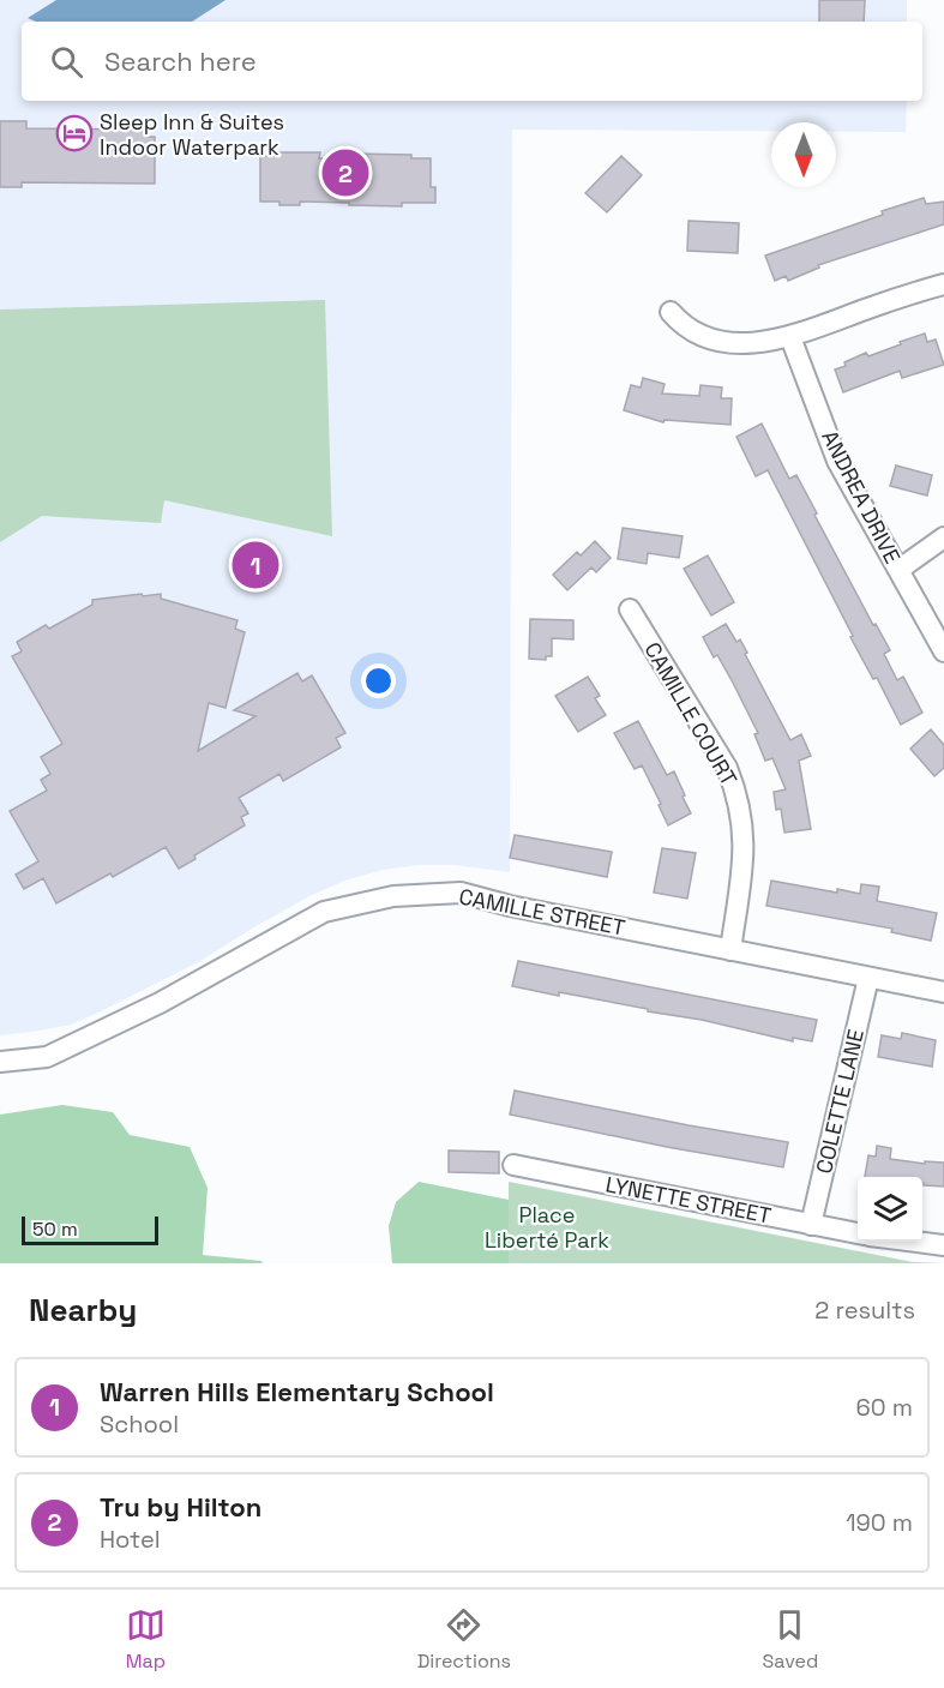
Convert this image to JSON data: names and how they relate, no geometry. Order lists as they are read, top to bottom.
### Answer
{
  "streets": {
    "street": [
      "ANDREA DRIVE",
      "CAMILLE COURT",
      "CAMILLE STREET",
      "COLETTE LANE",
      "LYNETTE STREET"
    ]
  },
  "crossings": [
    ["CAMILLE COURT", "CAMILLE STREET"],
    ["CAMILLE STREET", "COLETTE LANE"],
    ["COLETTE LANE", "LYNETTE STREET"]
  ],
  "parks": ["Place Liberté Park"],
  "places": {
    "hotel": ["Sleep Inn & Suites Indoor Waterpark"]
  },
  "scale_bar": "50 m",
  "north": "bottom",
  "page": {
    "search": "Search here",
    "pins": ["2", "1"],
    "scale": "50 m",
    "heading": ["Nearby", "2 results"],
    "list": [
      {
        "mark": "1",
        "name": "Warren Hills Elementary School",
        "note": "School",
        "value": "60 m"
      },
      {
        "mark": "2",
        "name": "Tru by Hilton",
        "note": "Hotel",
        "value": "190 m"
      }
    ],
    "nav": ["Map", "Directions", "Saved"]
  }
}
